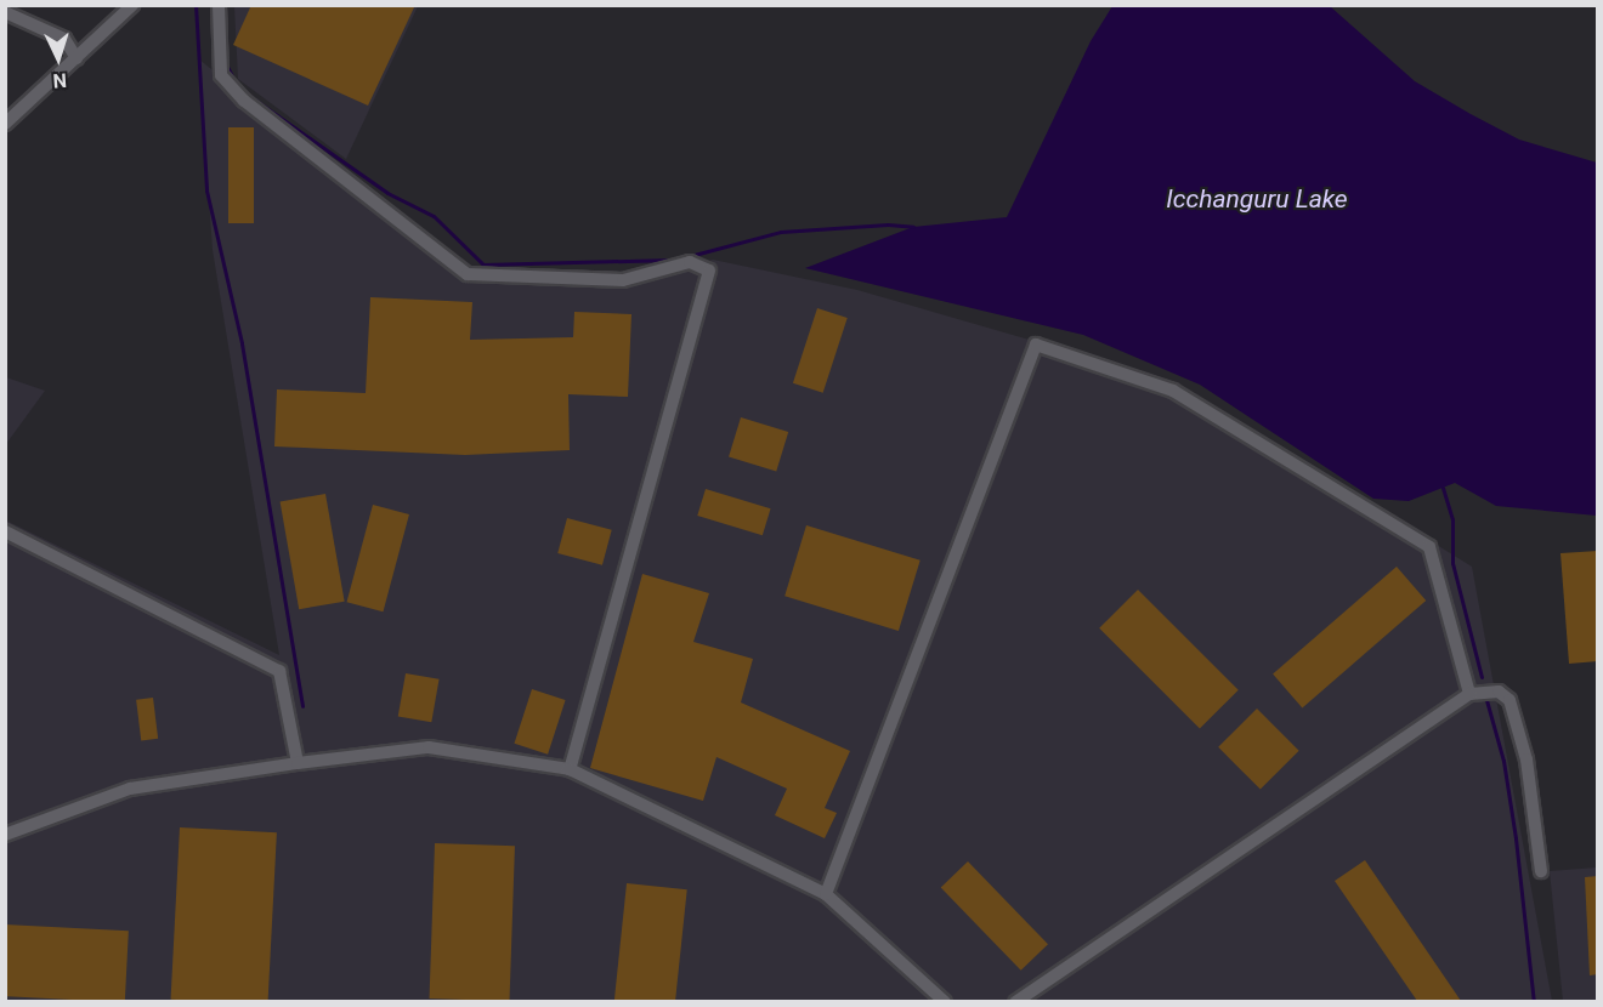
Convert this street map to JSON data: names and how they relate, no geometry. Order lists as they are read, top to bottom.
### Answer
{
  "water": ["Icchanguru Lake"],
  "north": "bottom"
}
